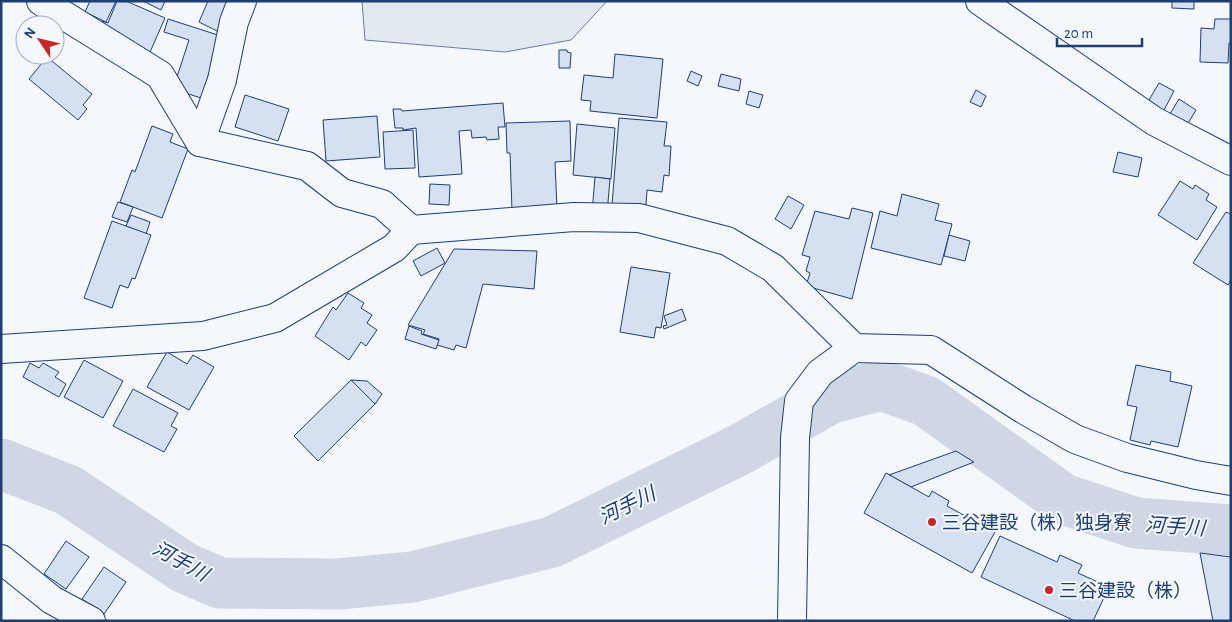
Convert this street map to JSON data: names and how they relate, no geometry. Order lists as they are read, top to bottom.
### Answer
{
  "water": ["河手川"],
  "places": ["三谷建設（株）独身寮", "三谷建設（株）"],
  "scale_bar": "20 m",
  "north": "top left"
}
